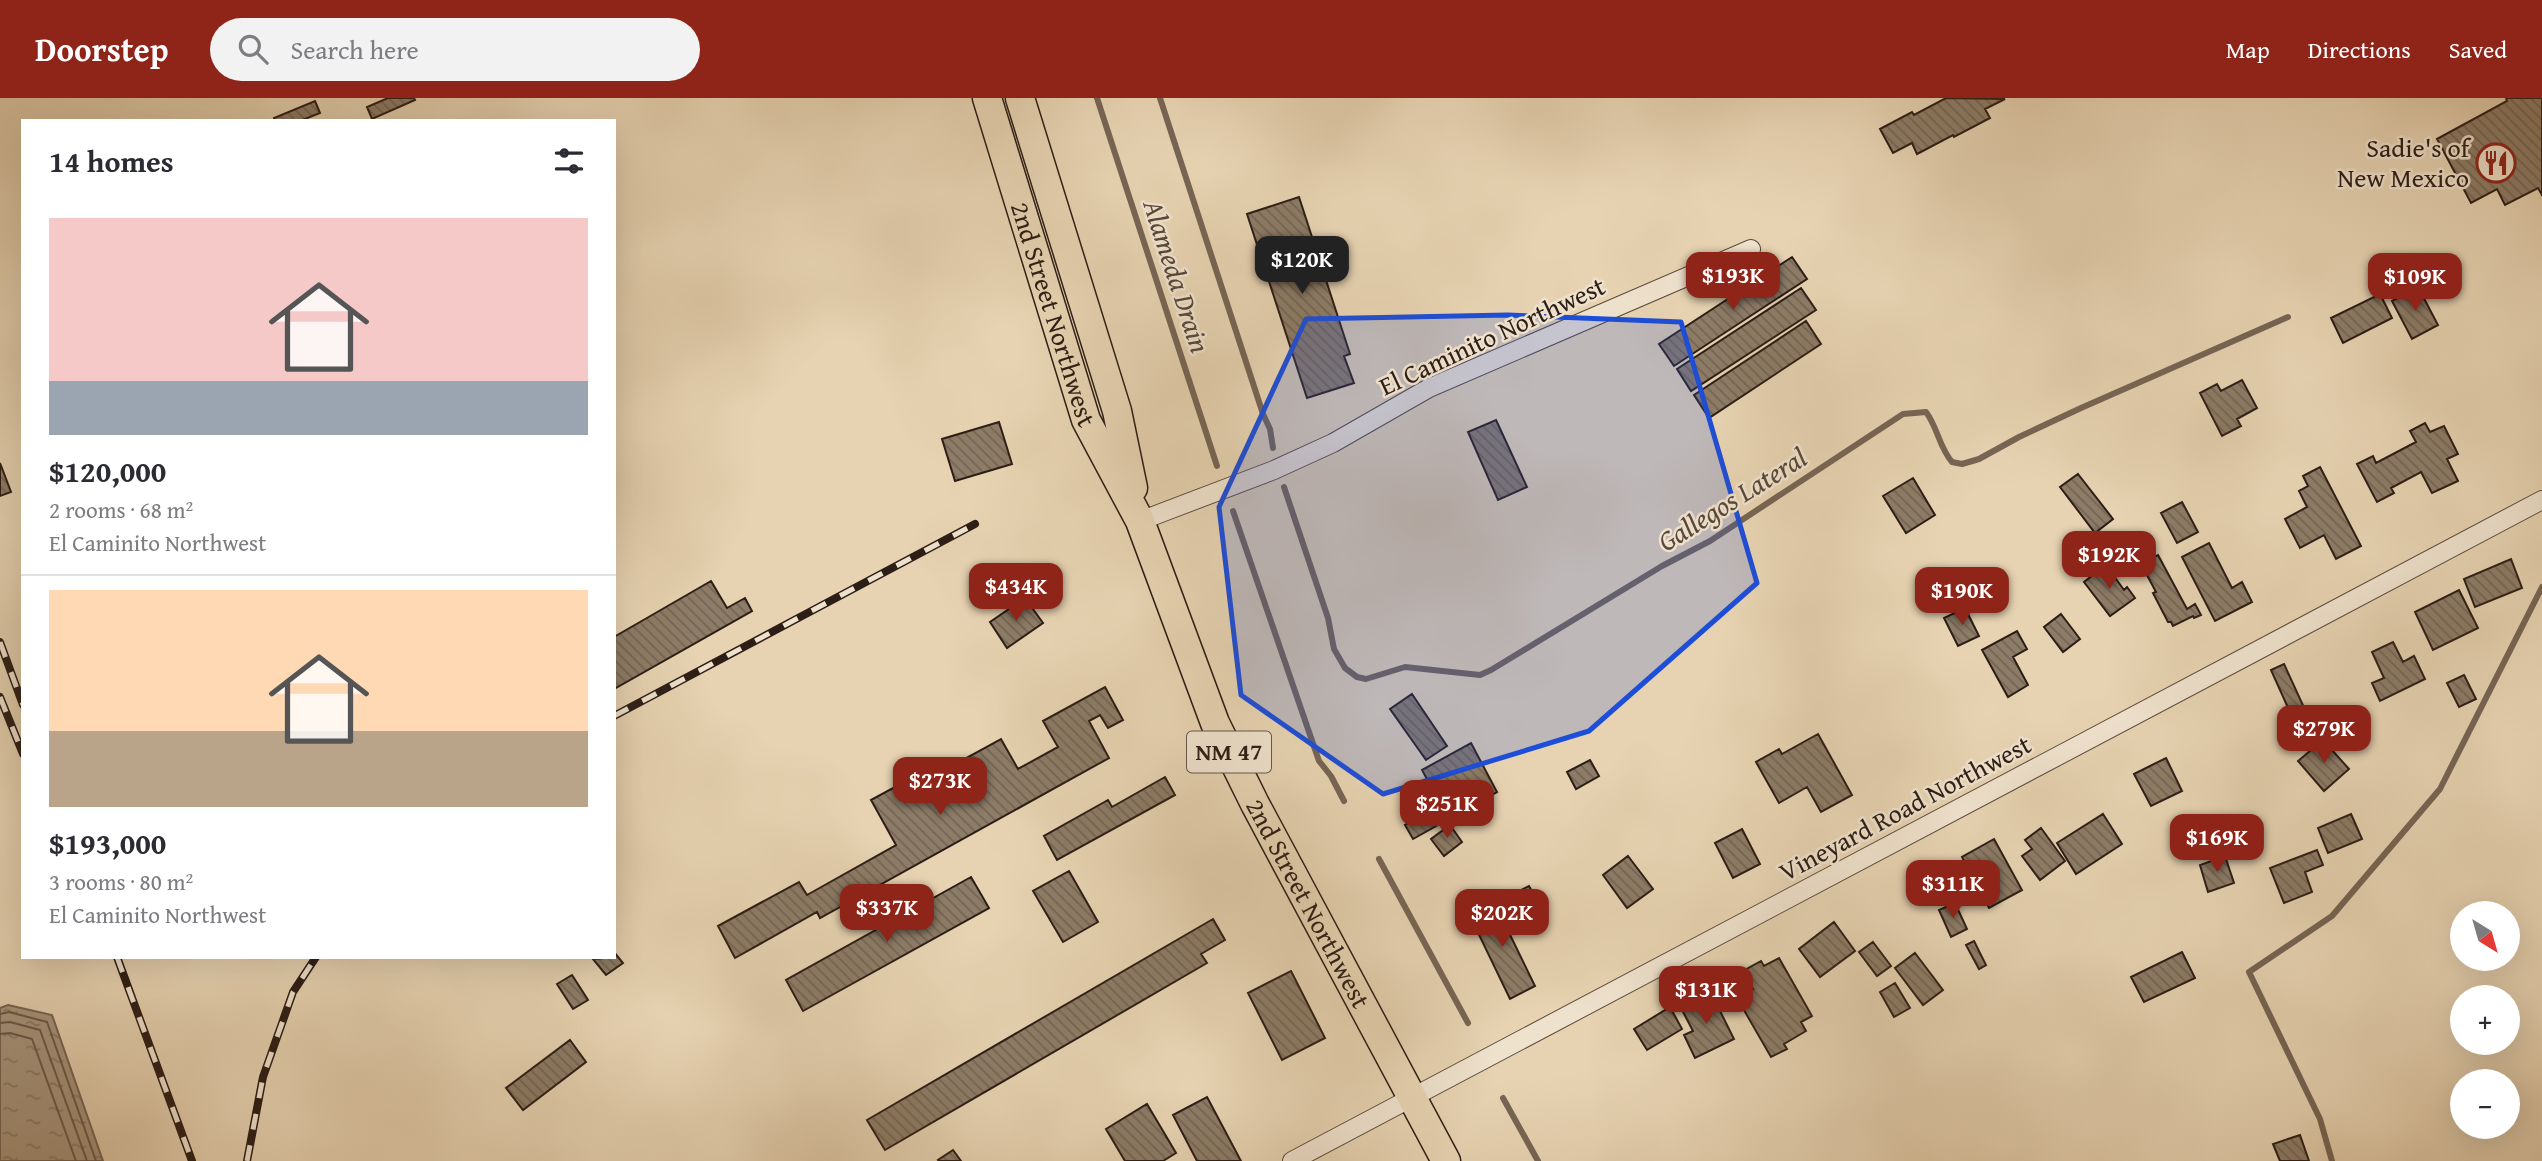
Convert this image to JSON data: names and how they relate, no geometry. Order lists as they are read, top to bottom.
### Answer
{
  "streets": {
    "main road": ["2nd Street Northwest", "NM 47"],
    "street": ["El Caminito Northwest", "Vineyard Road Northwest"]
  },
  "crossings": [
    ["2nd Street Northwest", "El Caminito Northwest"],
    ["2nd Street Northwest", "Vineyard Road Northwest"]
  ],
  "water": ["Alameda Drain", "Gallegos Lateral"],
  "places": {
    "restaurant": ["Sadie's of New Mexico"]
  },
  "north": "bottom right",
  "page": {
    "header": "Doorstep",
    "search": "Search here",
    "nav": ["Map", "Directions", "Saved"],
    "heading": "14 homes",
    "list": [
      {
        "name": "$120,000",
        "note": "2 rooms · 68 m² · El Caminito Northwest"
      },
      {
        "name": "$193,000",
        "note": "3 rooms · 80 m² · El Caminito Northwest"
      }
    ],
    "price": [
      "$120K",
      "$193K",
      "$109K",
      "$192K",
      "$434K",
      "$190K",
      "$279K",
      "$273K",
      "$251K",
      "$169K",
      "$311K",
      "$337K",
      "$202K",
      "$131K"
    ],
    "map_buttons": ["+", "−"]
  }
}
